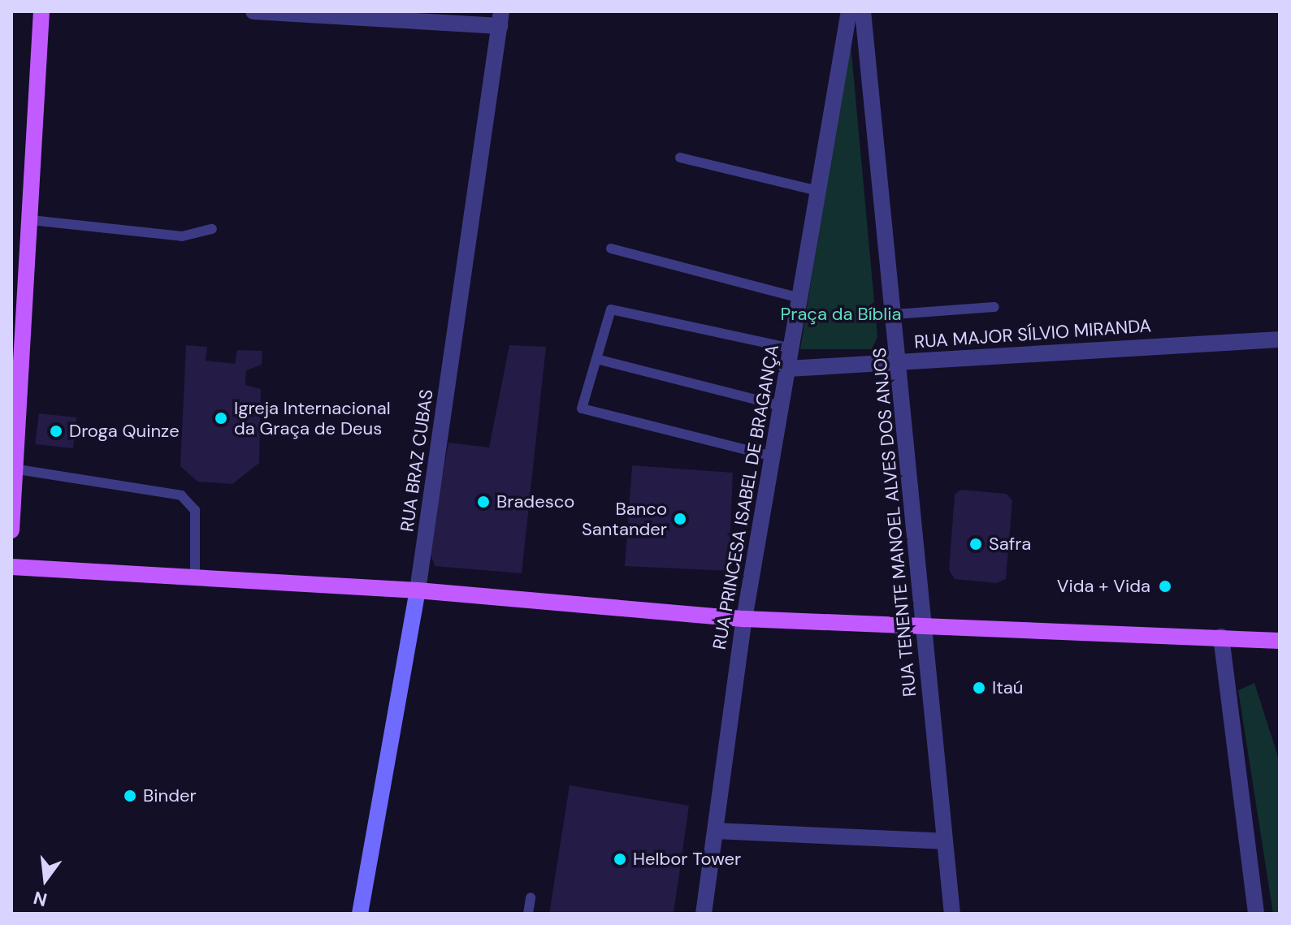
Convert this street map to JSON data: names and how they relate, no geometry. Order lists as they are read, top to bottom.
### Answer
{
  "streets": {
    "main road": ["RUA BRAZ CUBAS"],
    "street": ["RUA MAJOR SÍLVIO MIRANDA", "RUA PRINCESA ISABEL DE BRAGANÇA", "RUA TENENTE MANOEL ALVES DOS ANJOS"]
  },
  "crossings": [
    ["RUA MAJOR SÍLVIO MIRANDA", "RUA PRINCESA ISABEL DE BRAGANÇA"],
    ["RUA MAJOR SÍLVIO MIRANDA", "RUA TENENTE MANOEL ALVES DOS ANJOS"]
  ],
  "parks": ["Praça da Bíblia"],
  "places": [
    "Igreja Internacional da Graça de Deus",
    "Droga Quinze",
    "Bradesco",
    "Banco Santander",
    "Safra",
    "Vida + Vida",
    "Itaú",
    "Binder",
    "Helbor Tower"
  ],
  "north": "bottom"
}
